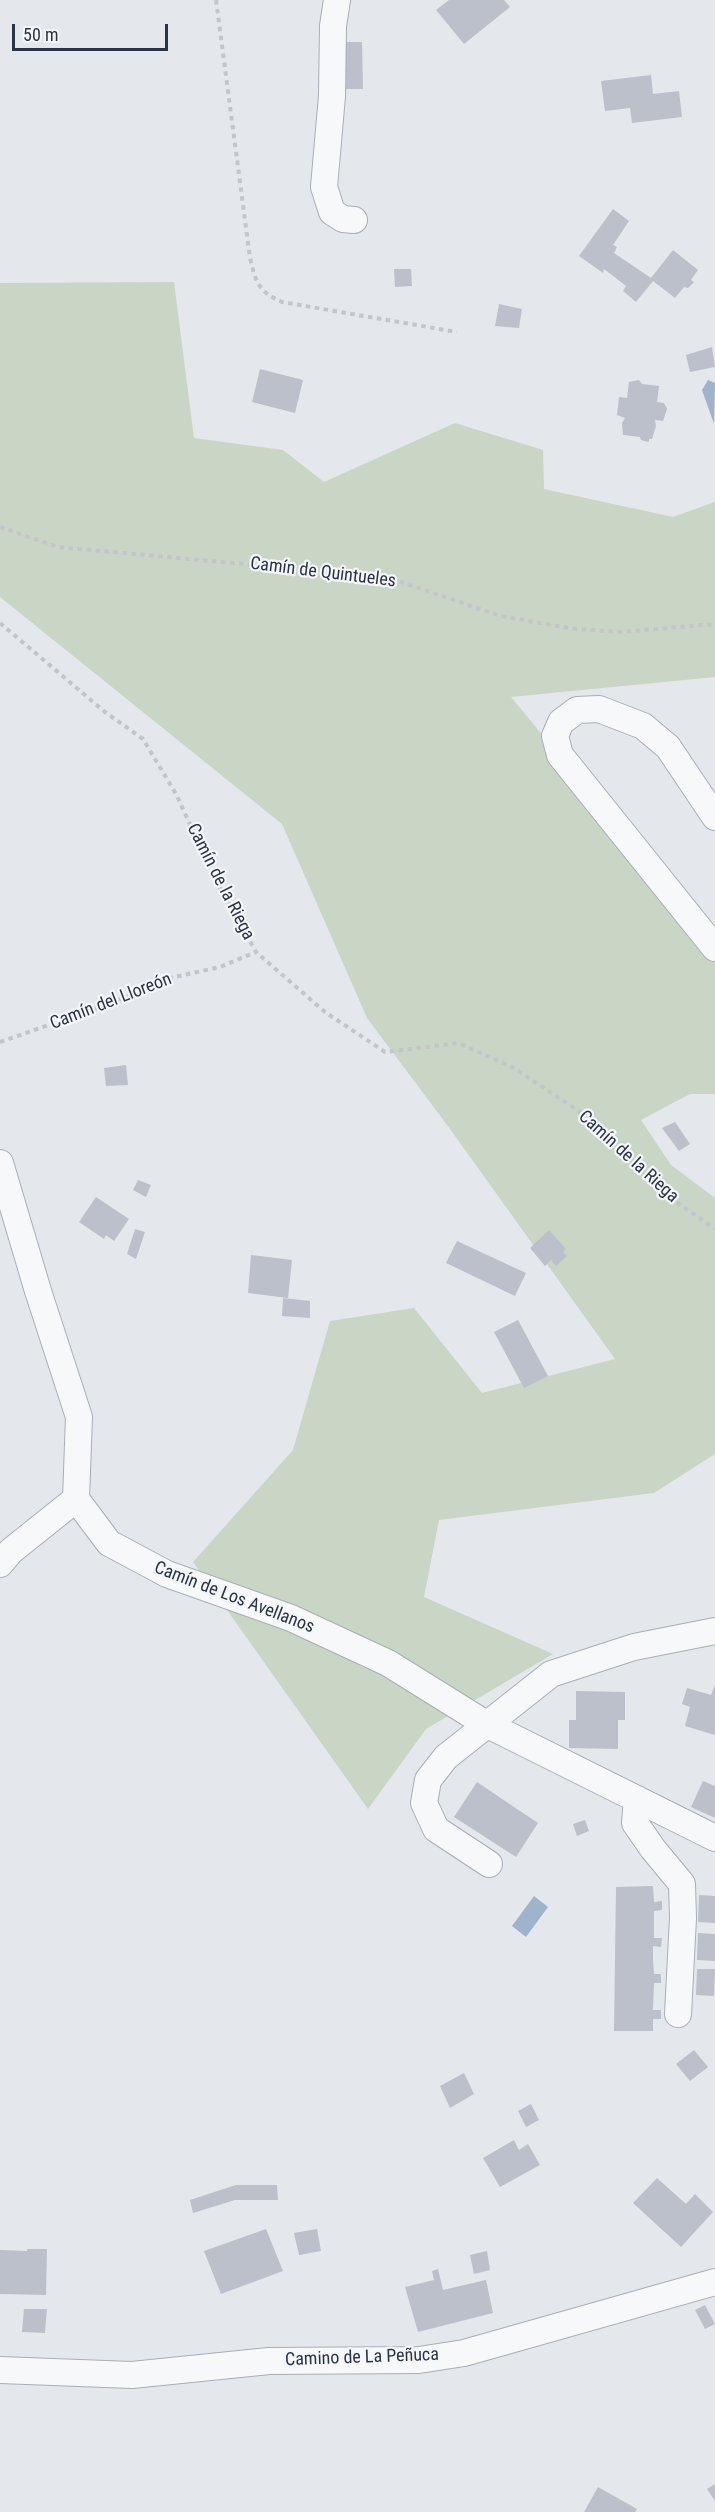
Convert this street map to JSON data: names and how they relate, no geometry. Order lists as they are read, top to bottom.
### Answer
{
  "streets": {
    "street": ["Camín de Los Avellanos", "Camino de La Peñuca"],
    "path": ["Camín de Quintueles", "Camín de la Riega", "Camín del Lloreón"]
  },
  "crossings": [
    ["Camín de la Riega", "Camín del Lloreón"]
  ],
  "scale_bar": "50 m"
}
